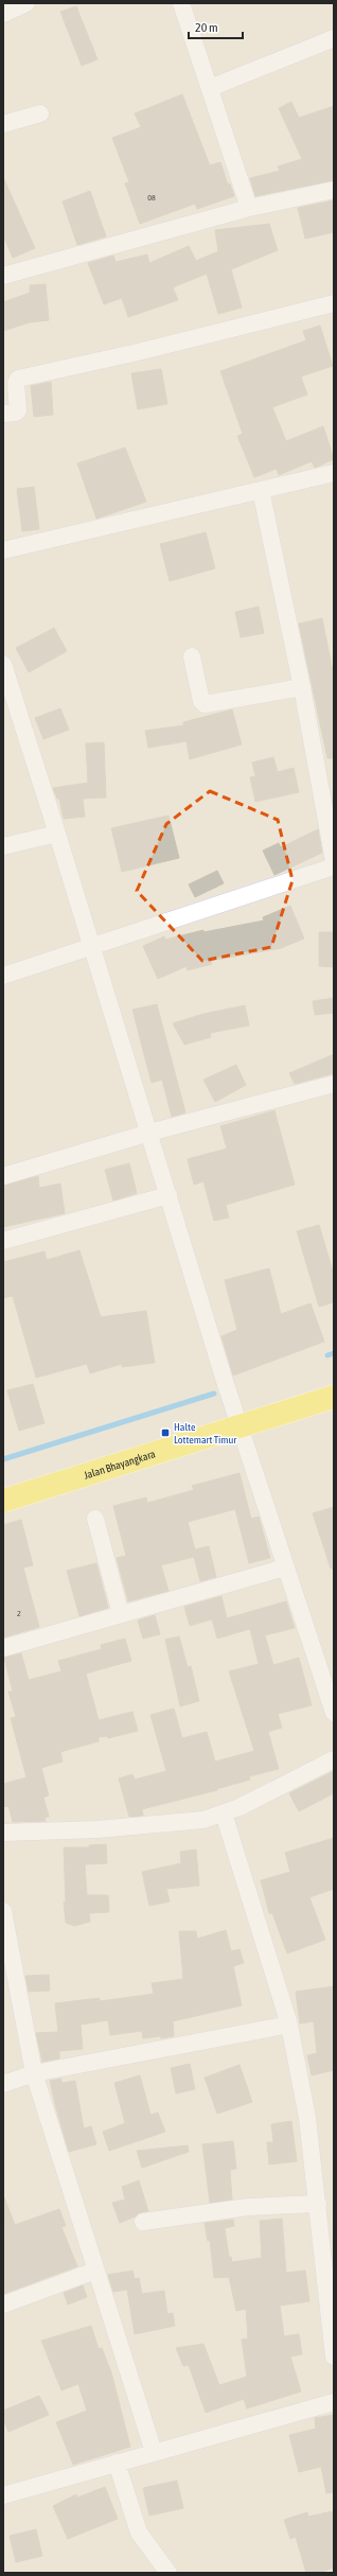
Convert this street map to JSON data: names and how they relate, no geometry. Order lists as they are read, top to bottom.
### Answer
{
  "streets": {
    "main road": ["Jalan Bhayangkara"]
  },
  "places": {
    "transit": ["Halte Lottemart Timur"]
  },
  "house_numbers": ["08", "2"],
  "scale_bar": "20 m"
}
